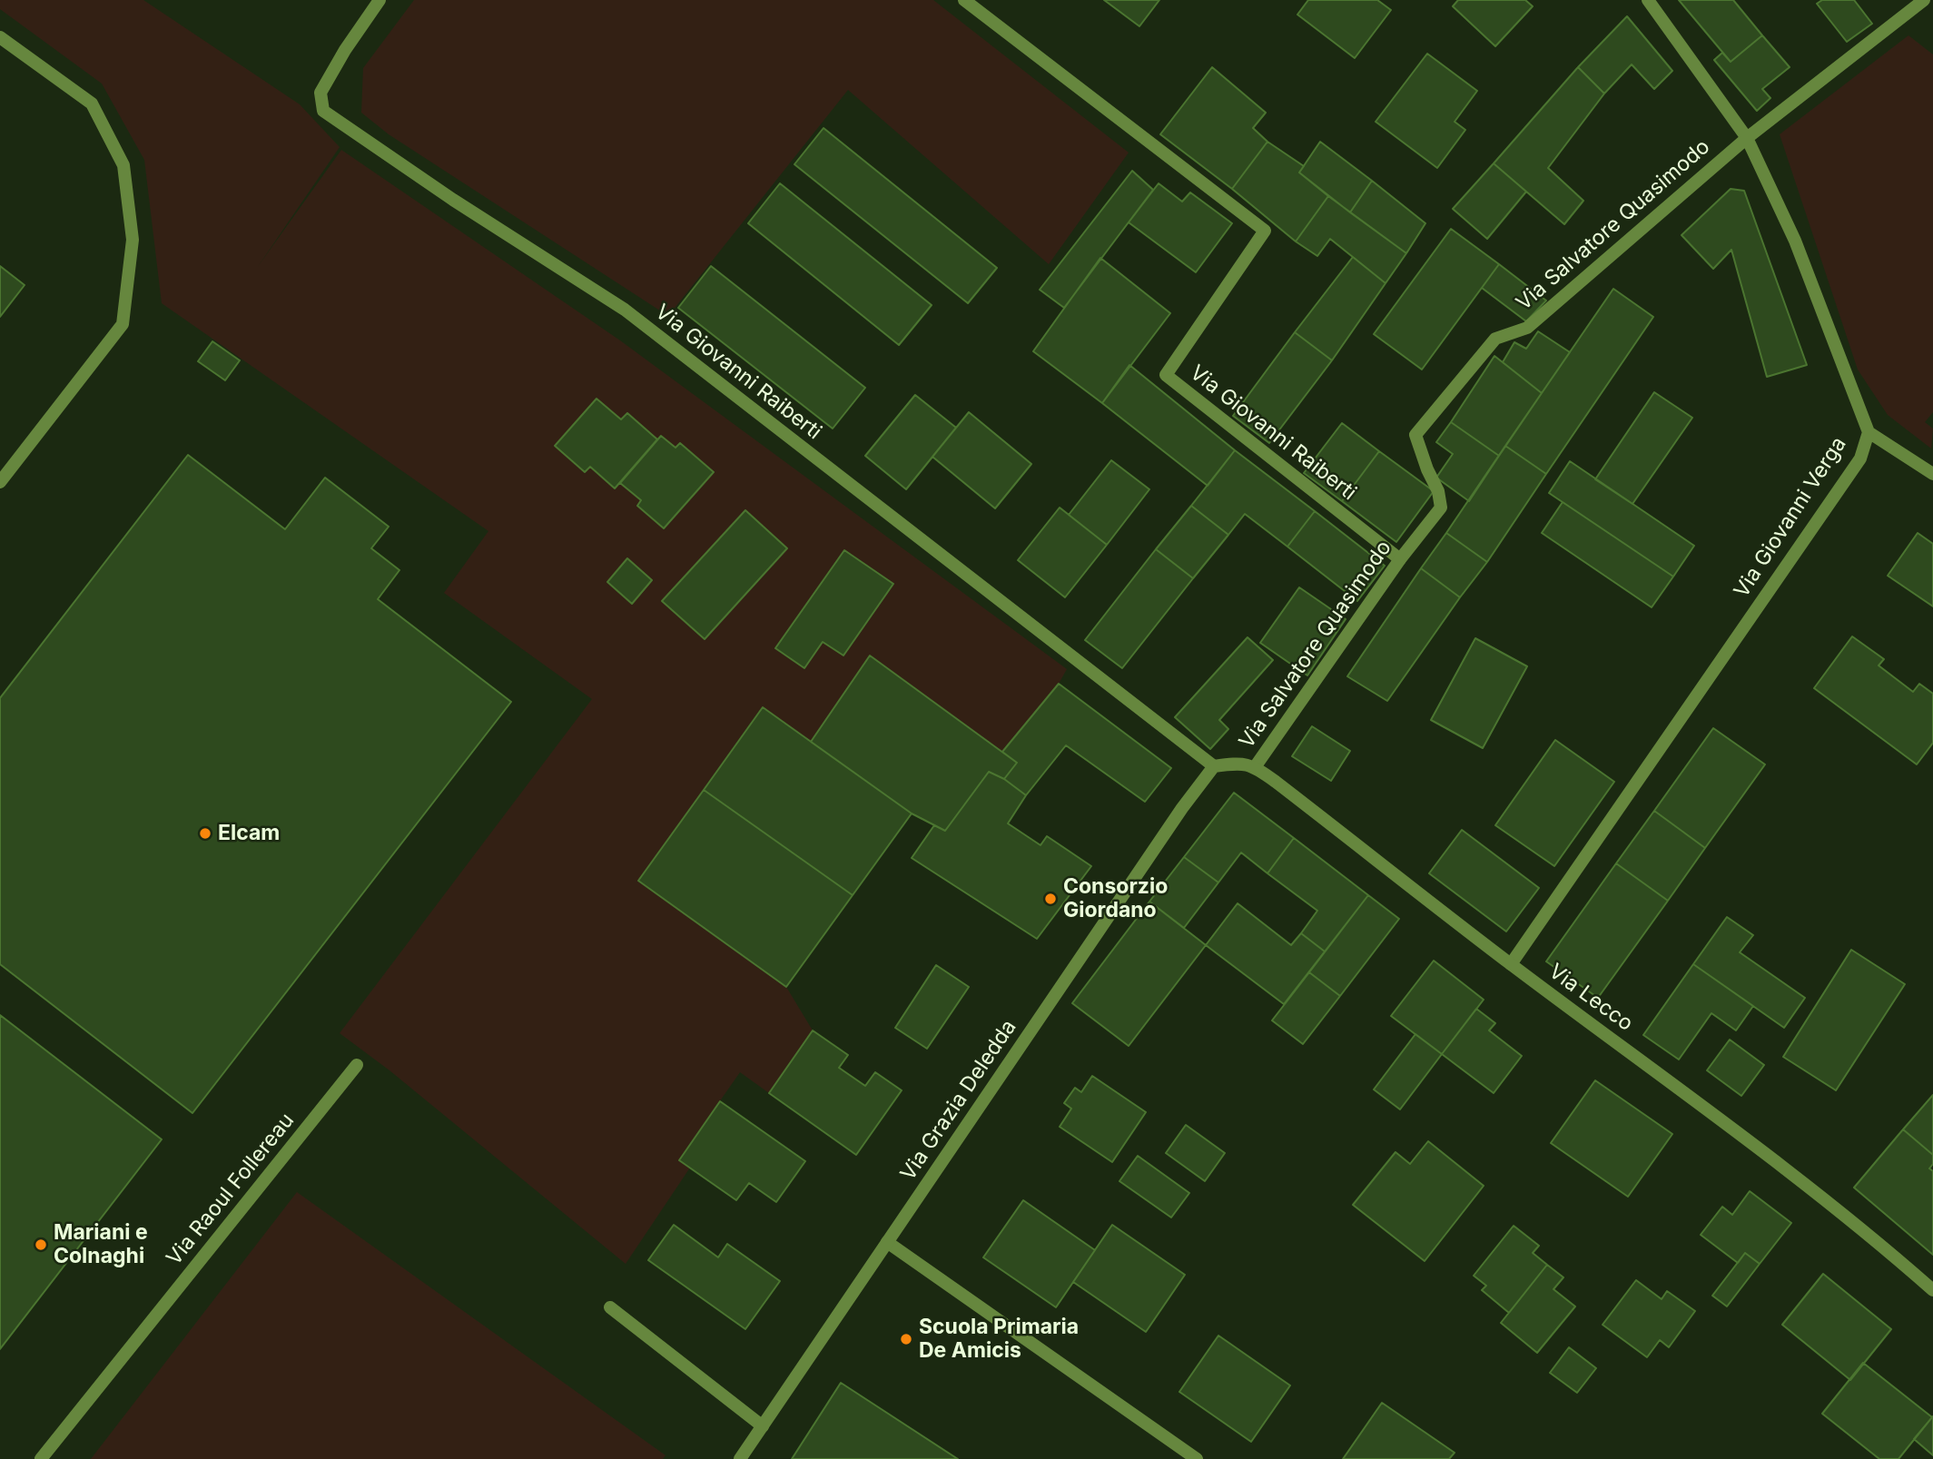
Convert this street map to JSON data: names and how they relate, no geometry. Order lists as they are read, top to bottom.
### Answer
{
  "streets": {
    "street": [
      "Via Salvatore Quasimodo",
      "Via Giovanni Raiberti",
      "Via Giovanni Verga",
      "Via Lecco",
      "Via Grazia Deledda",
      "Via Raoul Follereau"
    ]
  },
  "crossings": [
    ["Via Salvatore Quasimodo", "Via Giovanni Raiberti"],
    ["Via Salvatore Quasimodo", "Via Giovanni Verga"],
    ["Via Salvatore Quasimodo", "Via Lecco"],
    ["Via Giovanni Raiberti", "Via Grazia Deledda"],
    ["Via Giovanni Verga", "Via Lecco"]
  ],
  "places": [
    "Elcam",
    "Consorzio Giordano",
    "Mariani e Colnaghi",
    "Scuola Primaria De Amicis"
  ]
}
